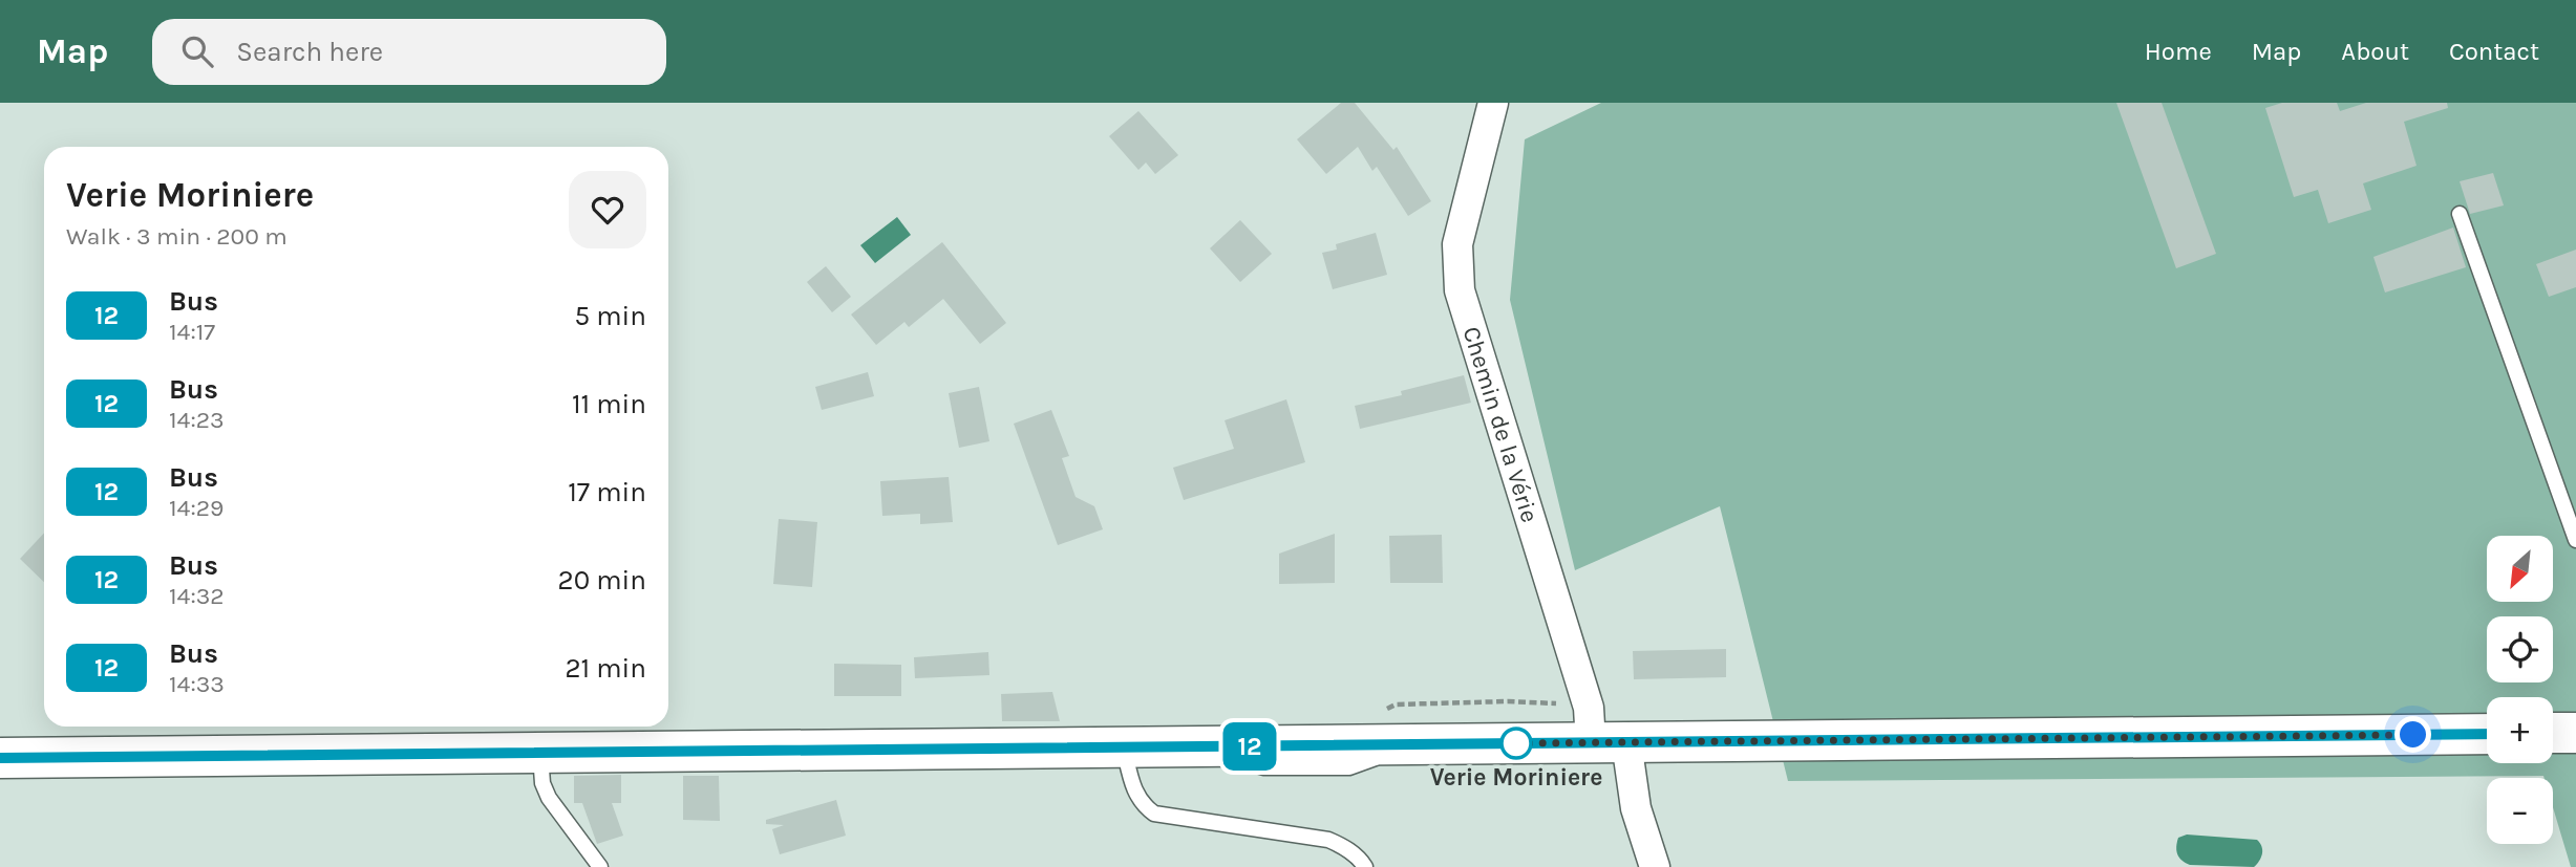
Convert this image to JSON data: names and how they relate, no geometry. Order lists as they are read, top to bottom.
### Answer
{
  "streets": {
    "street": ["Chemin de la Vérie"]
  },
  "places": ["Verie Moriniere"],
  "lines": ["bus line 12"],
  "north": "bottom left",
  "page": {
    "header": "Map",
    "search": "Search here",
    "nav": [
      "Home",
      "Map",
      "About",
      "Contact"
    ],
    "on_map": "12",
    "heading": ["Verie Moriniere", "Walk · 3 min · 200 m"],
    "list": [
      {
        "mark": "12",
        "name": "Bus",
        "note": "14:17",
        "value": "5 min"
      },
      {
        "mark": "12",
        "name": "Bus",
        "note": "14:23",
        "value": "11 min"
      },
      {
        "mark": "12",
        "name": "Bus",
        "note": "14:29",
        "value": "17 min"
      },
      {
        "mark": "12",
        "name": "Bus",
        "note": "14:32",
        "value": "20 min"
      },
      {
        "mark": "12",
        "name": "Bus",
        "note": "14:33",
        "value": "21 min"
      }
    ],
    "map_buttons": ["+", "−"]
  }
}
